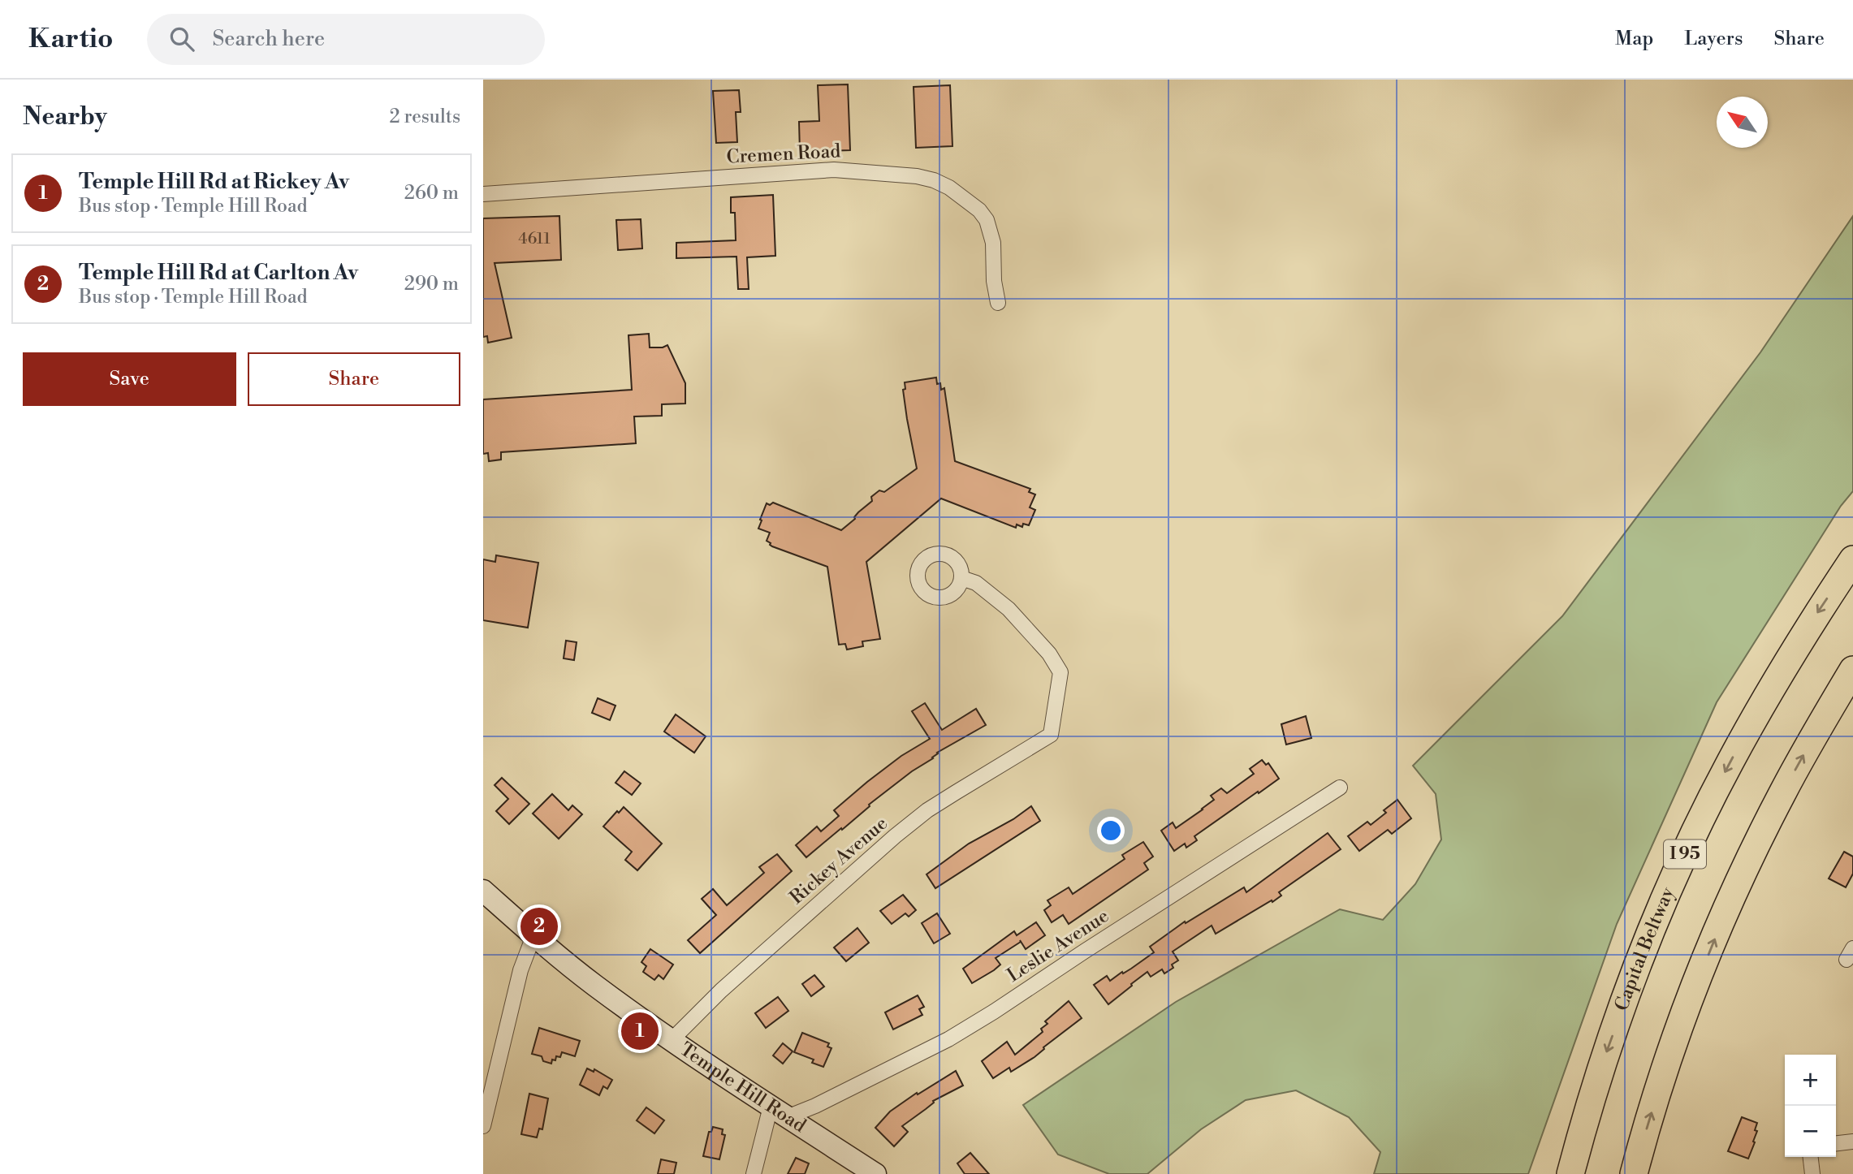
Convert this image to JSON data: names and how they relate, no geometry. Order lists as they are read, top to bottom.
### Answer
{
  "streets": {
    "highway": ["I 95", "Capital Beltway"],
    "main road": ["Temple Hill Road"],
    "street": ["Cremen Road", "Rickey Avenue", "Leslie Avenue"]
  },
  "crossings": [
    ["Rickey Avenue", "Temple Hill Road"],
    ["Leslie Avenue", "Temple Hill Road"]
  ],
  "house_numbers": ["4611"],
  "north": "top left",
  "page": {
    "header": "Kartio",
    "search": "Search here",
    "nav": ["Map", "Layers", "Share"],
    "heading": ["Nearby", "2 results"],
    "list": [
      {
        "mark": "1",
        "name": "Temple Hill Rd at Rickey Av",
        "note": "Bus stop · Temple Hill Road",
        "value": "260 m"
      },
      {
        "mark": "2",
        "name": "Temple Hill Rd at Carlton Av",
        "note": "Bus stop · Temple Hill Road",
        "value": "290 m"
      }
    ],
    "buttons": ["Save", "Share"],
    "pins": ["2", "1"],
    "map_buttons": ["+", "−"]
  }
}
